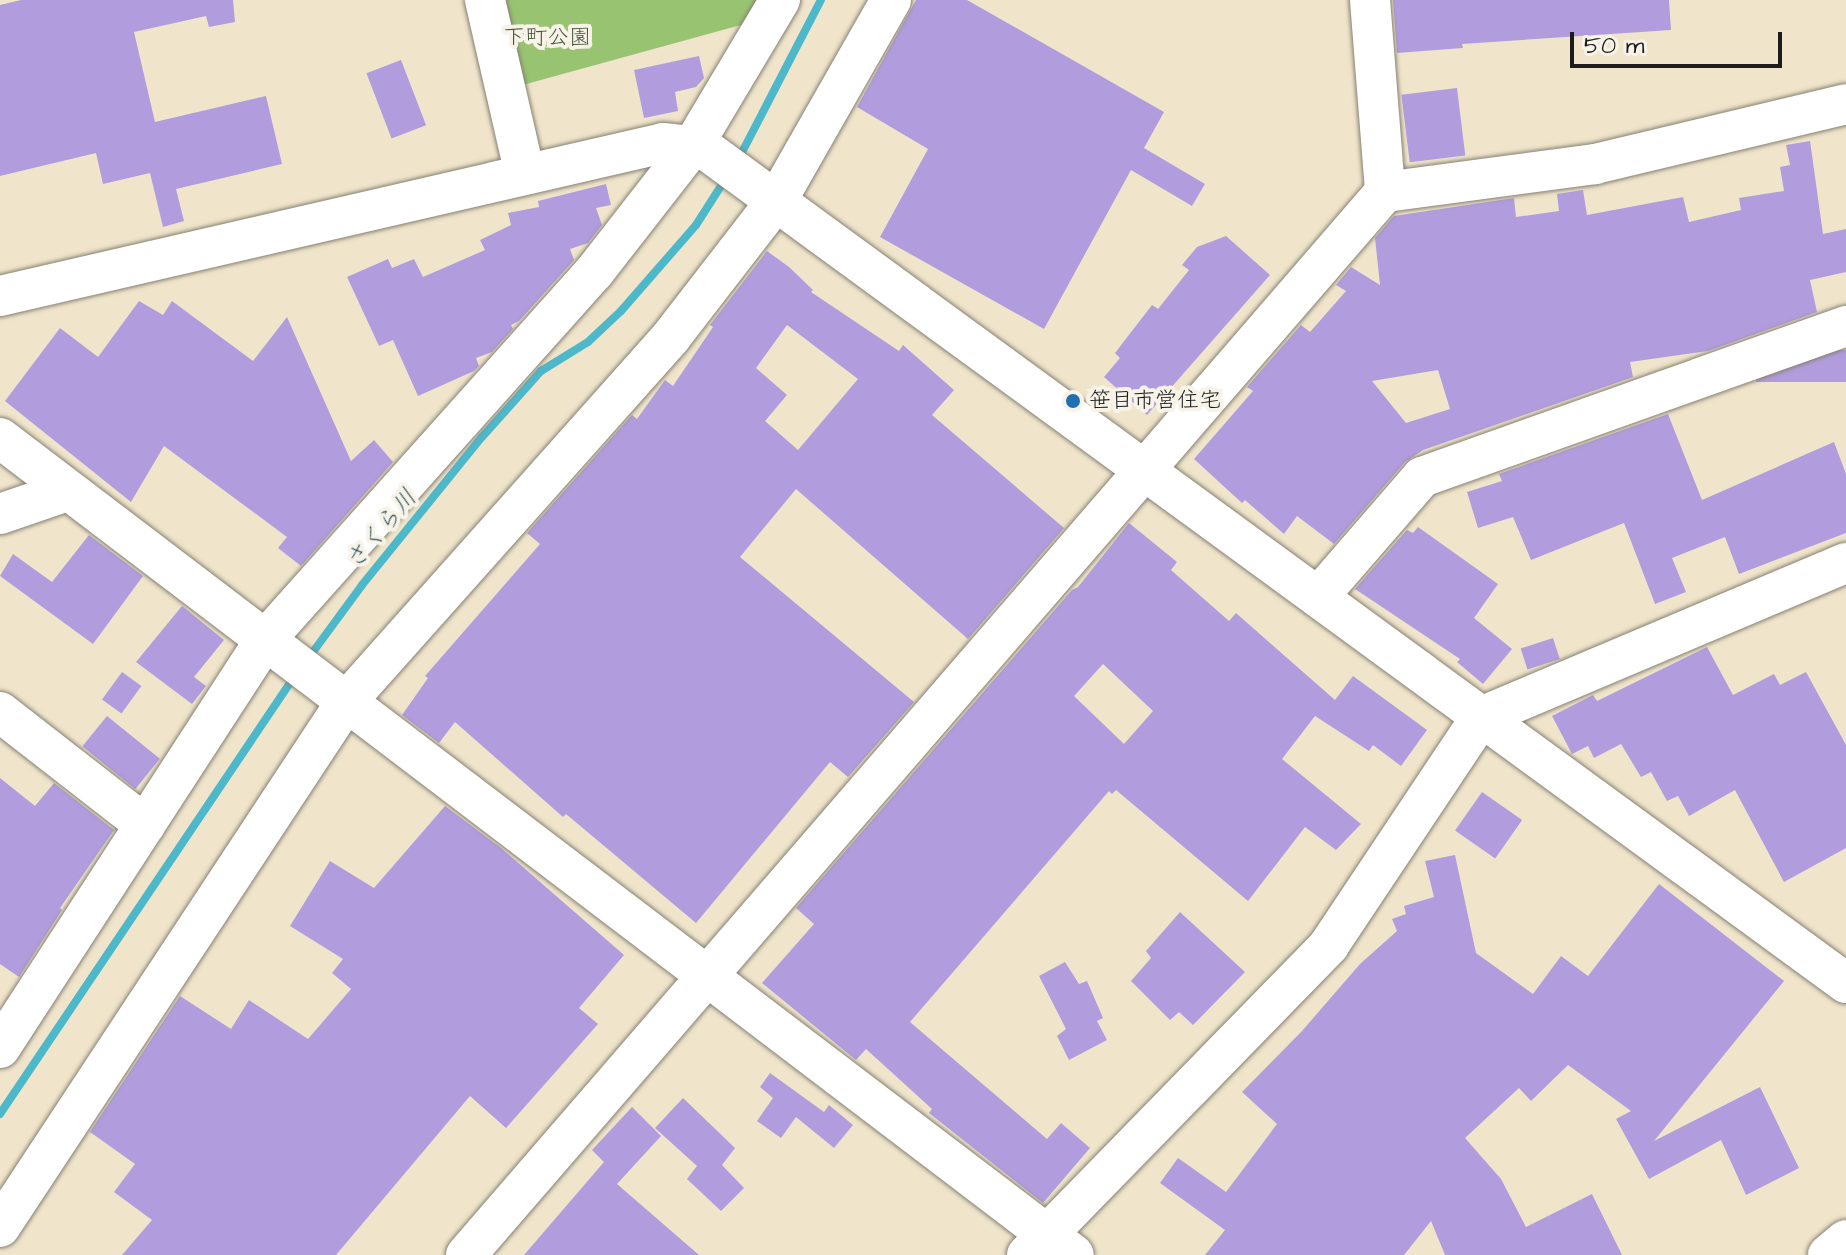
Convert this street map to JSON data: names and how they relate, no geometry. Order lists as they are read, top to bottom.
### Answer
{
  "water": ["さくら川"],
  "parks": ["下町公園"],
  "places": ["笹目市営住宅"],
  "scale_bar": "50 m"
}
